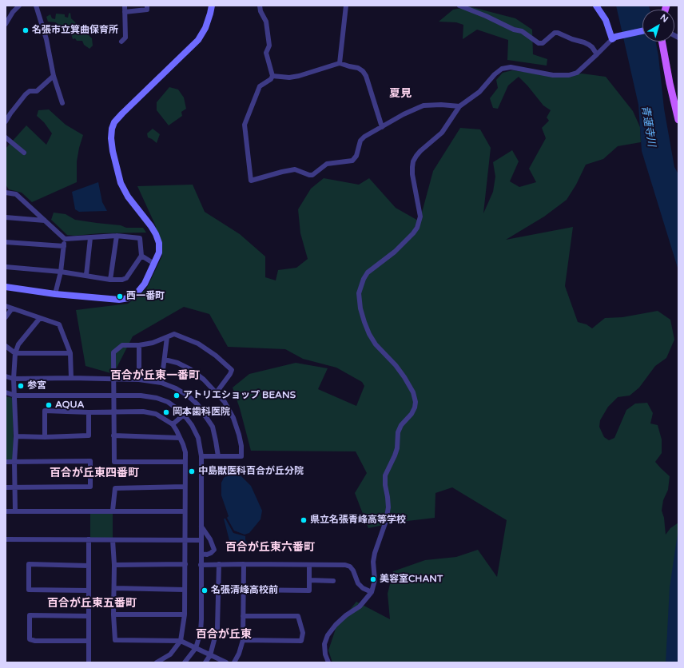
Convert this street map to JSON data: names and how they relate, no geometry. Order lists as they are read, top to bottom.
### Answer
{
  "districts": [
    "夏見",
    "百合が丘東一番町",
    "百合が丘東四番町",
    "百合が丘東六番町",
    "百合が丘東五番町",
    "百合が丘東"
  ],
  "water": ["青蓮寺川"],
  "places": [
    "名張市立箕曲保育所",
    "西一番町",
    "参宮",
    "アトリエショップ BEANS",
    "AQUA",
    "岡本歯科医院",
    "中島獣医科百合が丘分院",
    "県立名張青峰高等学校",
    "美容室CHANT",
    "名張清峰高校前"
  ],
  "north": "top right"
}
